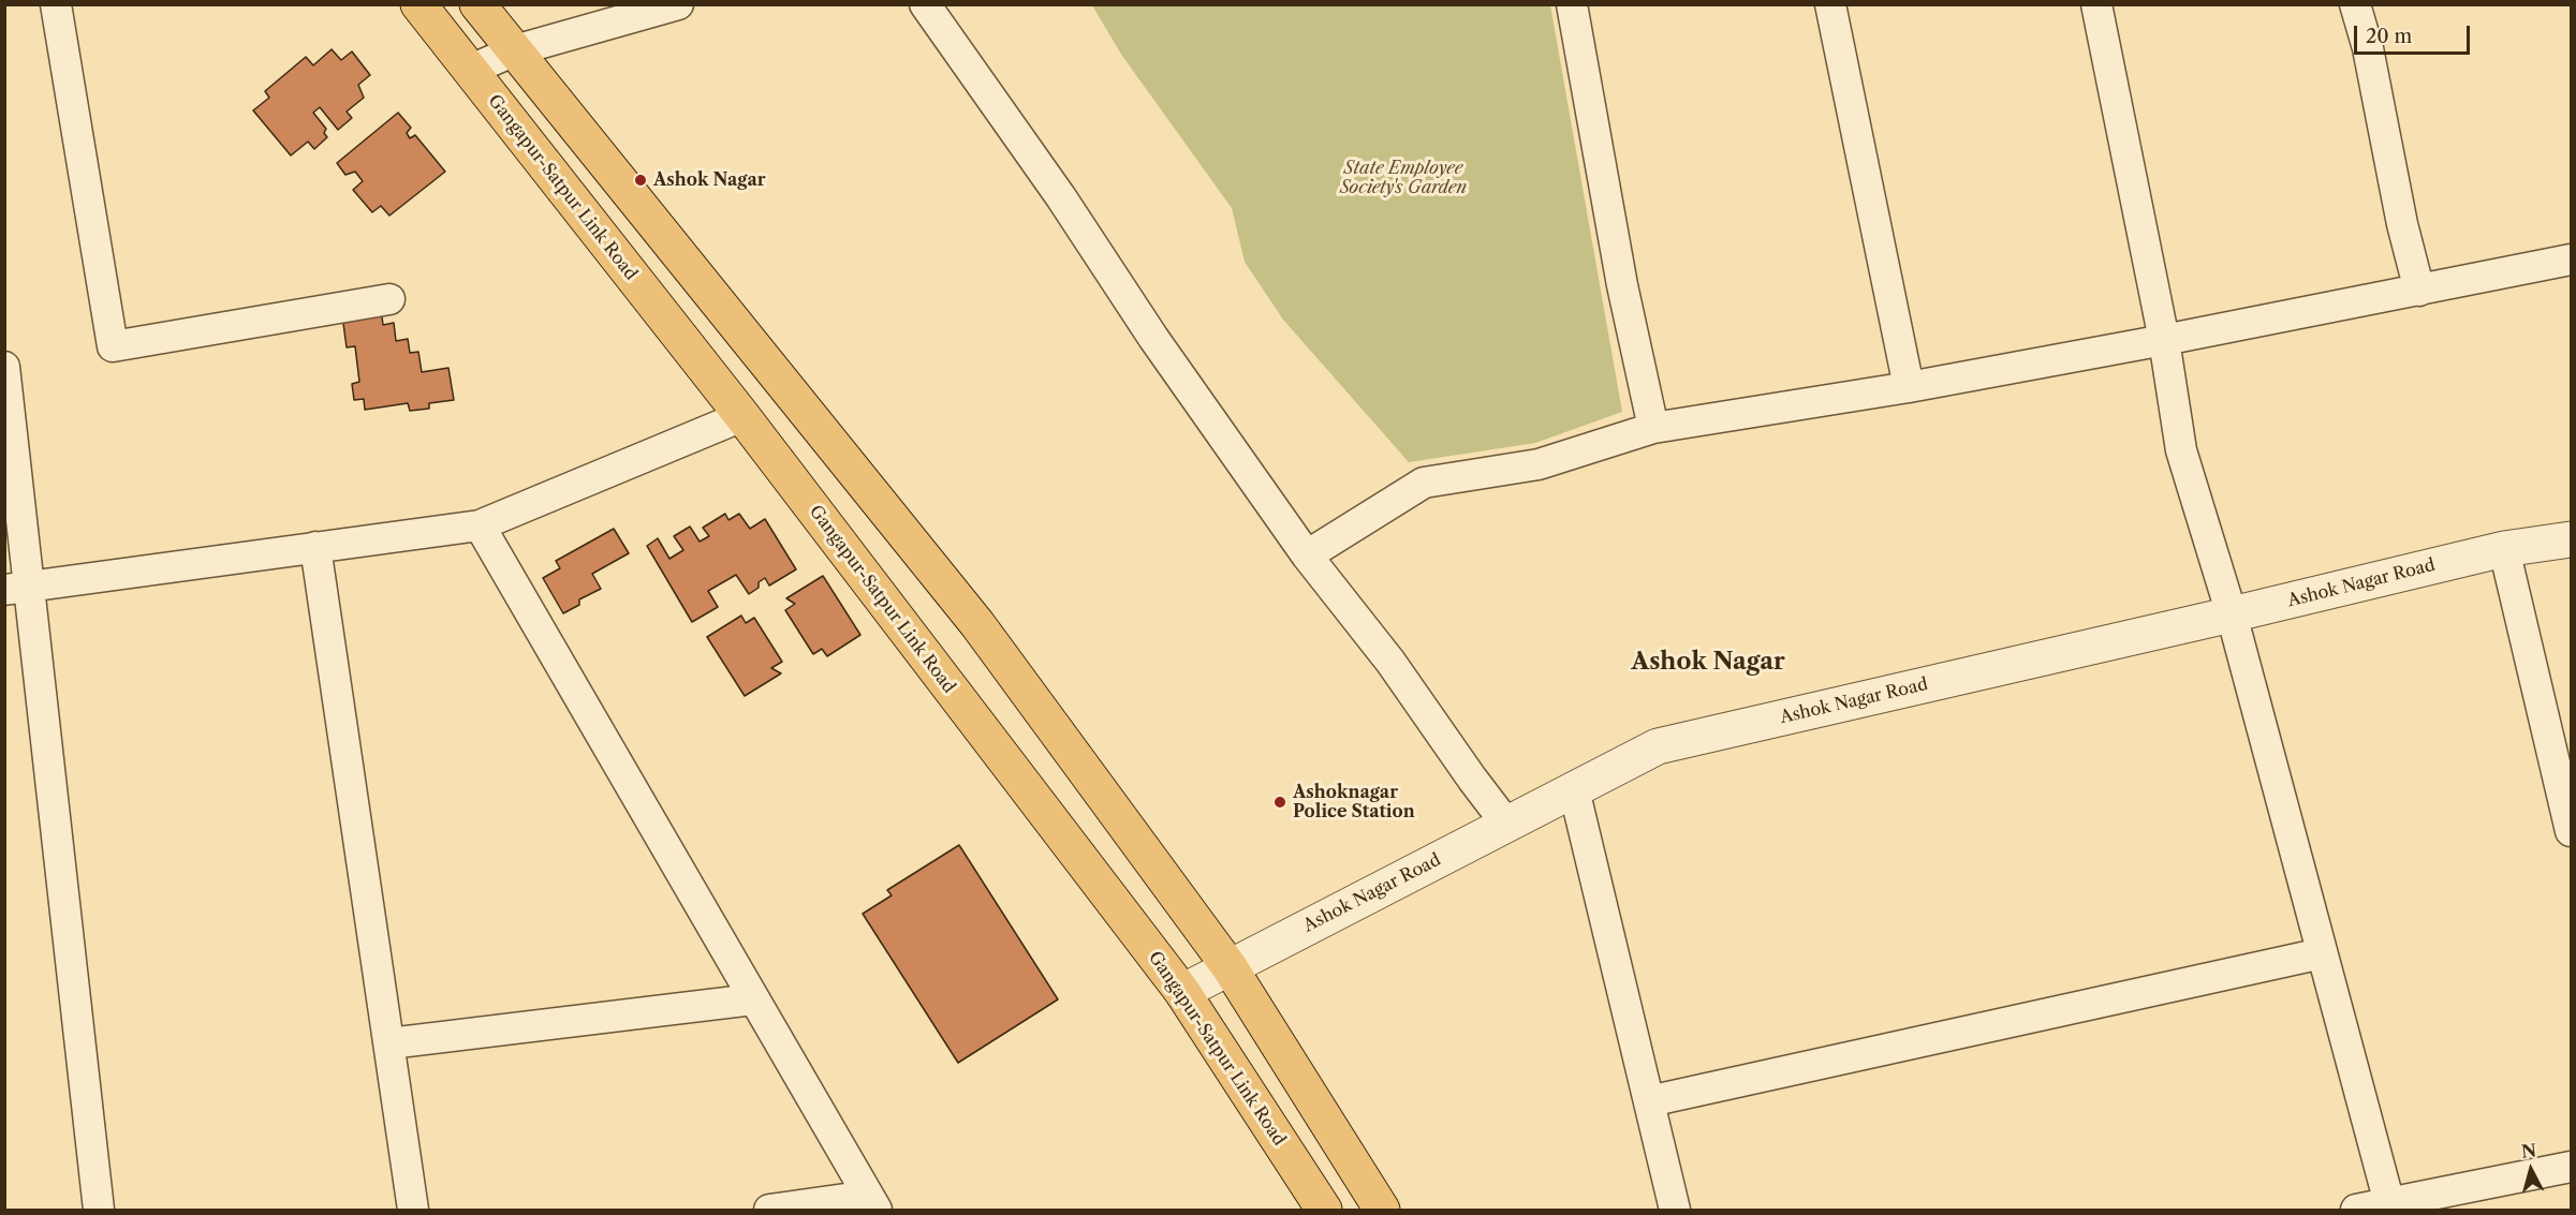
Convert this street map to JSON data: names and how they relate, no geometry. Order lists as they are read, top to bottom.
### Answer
{
  "streets": {
    "main road": ["Gangapur-Satpur Link Road"],
    "street": ["Ashok Nagar Road"]
  },
  "crossings": [
    ["Gangapur-Satpur Link Road", "Ashok Nagar Road"]
  ],
  "districts": ["Ashok Nagar"],
  "parks": ["State Employee Society's Garden"],
  "places": ["Ashok Nagar", "Ashoknagar Police Station"],
  "scale_bar": "20 m",
  "north": "top"
}
